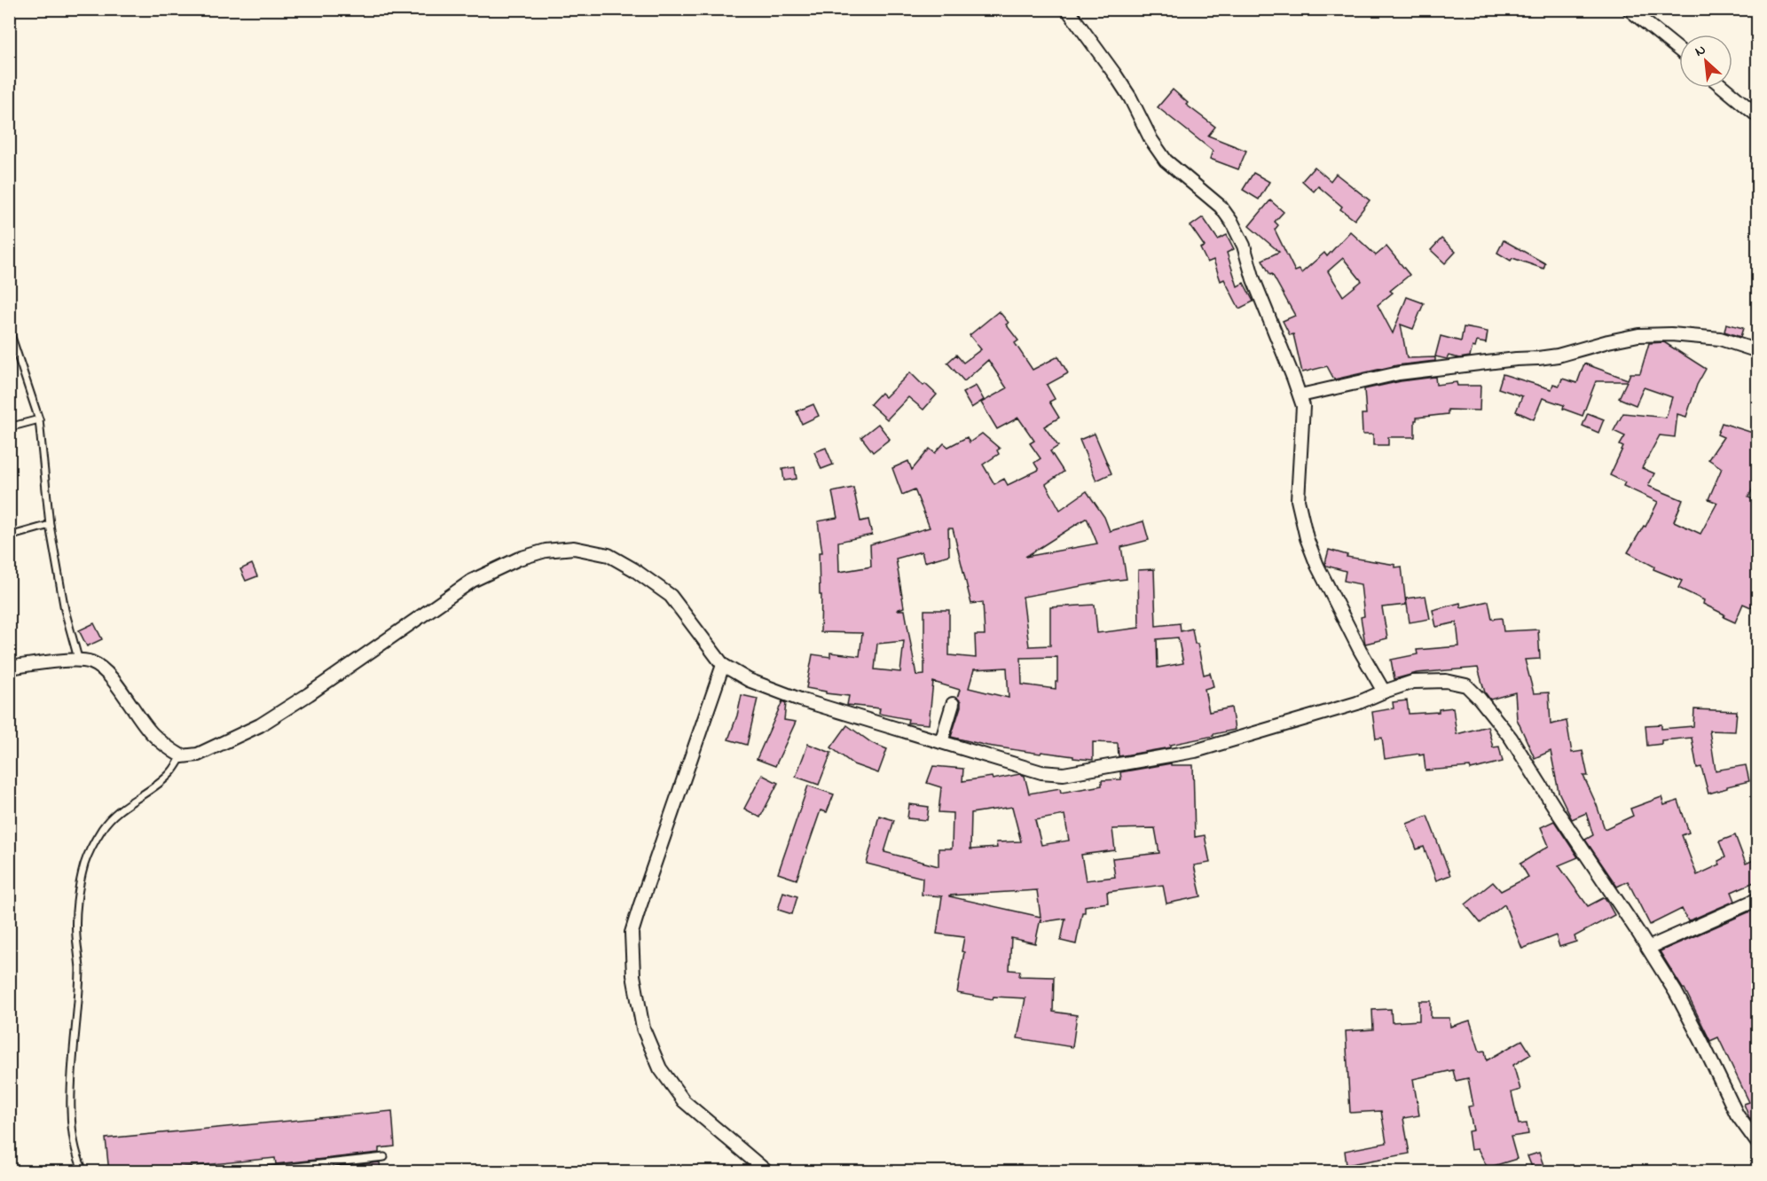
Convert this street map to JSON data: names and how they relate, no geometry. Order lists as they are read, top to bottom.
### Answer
{
  "north": "top left"
}
